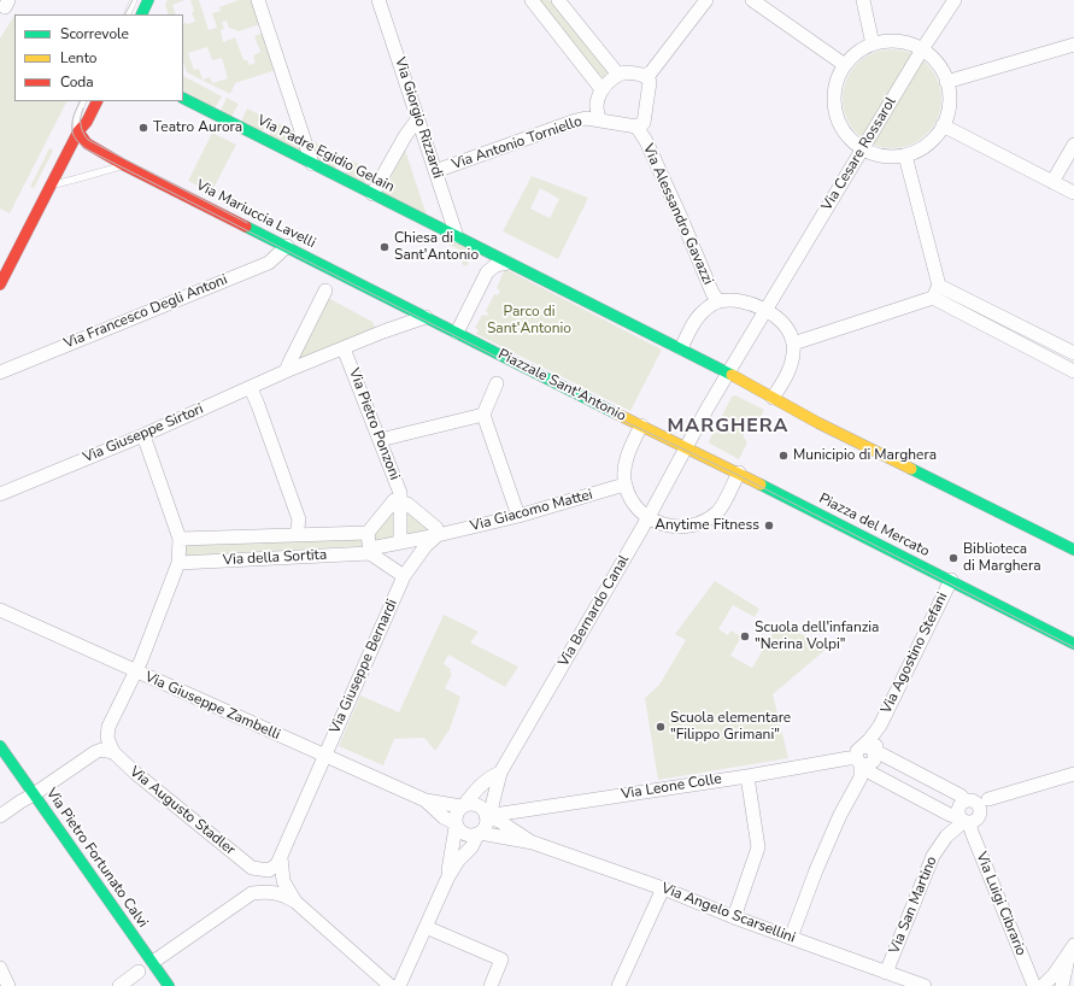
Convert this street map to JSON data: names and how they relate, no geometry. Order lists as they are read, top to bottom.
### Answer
{
  "streets": {
    "street": [
      "Via Giorgio Rizzardi",
      "Via Antonio Torniello",
      "Via Padre Egidio Gelain",
      "Via Cesare Rossarol",
      "Via Mariuccia Lavelli",
      "Via Alessandro Gavazzi",
      "Via Francesco Degli Antoni",
      "Piazzale Sant'Antonio",
      "Via Pietro Ponzoni",
      "Via Giuseppe Sirtori",
      "Via Giacomo Mattei",
      "Piazza del Mercato",
      "Via della Sortita",
      "Via Bernardo Canal",
      "Via Agostino Stefani",
      "Via Giuseppe Bernardi",
      "Via Giuseppe Zambelli",
      "Via Leone Colle",
      "Via Augusto Stadler",
      "Via Pietro Fortunato Calvi",
      "Via Luigi Cibrario",
      "Via San Martino",
      "Via Angelo Scarsellini"
    ]
  },
  "crossings": [
    ["Via Giorgio Rizzardi", "Via Antonio Torniello"],
    ["Via Giorgio Rizzardi", "Via Padre Egidio Gelain"],
    ["Via Antonio Torniello", "Via Alessandro Gavazzi"],
    ["Via Cesare Rossarol", "Via Bernardo Canal"],
    ["Via Mariuccia Lavelli", "Via Francesco Degli Antoni"],
    ["Via Mariuccia Lavelli", "Piazzale Sant'Antonio"],
    ["Via Mariuccia Lavelli", "Via Giuseppe Sirtori"],
    ["Piazzale Sant'Antonio", "Via Giuseppe Sirtori"],
    ["Piazzale Sant'Antonio", "Piazza del Mercato"],
    ["Piazzale Sant'Antonio", "Via Bernardo Canal"],
    ["Via Pietro Ponzoni", "Via Giuseppe Sirtori"],
    ["Via Pietro Ponzoni", "Via Giacomo Mattei"],
    ["Via Pietro Ponzoni", "Via della Sortita"],
    ["Via Giacomo Mattei", "Via della Sortita"],
    ["Via Giacomo Mattei", "Via Giuseppe Bernardi"],
    ["Piazza del Mercato", "Via Bernardo Canal"],
    ["Piazza del Mercato", "Via Agostino Stefani"],
    ["Via Bernardo Canal", "Via Giuseppe Zambelli"],
    ["Via Bernardo Canal", "Via Leone Colle"],
    ["Via Bernardo Canal", "Via Angelo Scarsellini"],
    ["Via Agostino Stefani", "Via Leone Colle"],
    ["Via Giuseppe Bernardi", "Via Giuseppe Zambelli"],
    ["Via Giuseppe Zambelli", "Via Leone Colle"],
    ["Via Giuseppe Zambelli", "Via Angelo Scarsellini"],
    ["Via Leone Colle", "Via Angelo Scarsellini"],
    ["Via Luigi Cibrario", "Via San Martino"],
    ["Via San Martino", "Via Angelo Scarsellini"]
  ],
  "districts": ["MARGHERA"],
  "parks": ["Parco di Sant'Antonio"],
  "places": [
    "Teatro Aurora",
    "Chiesa di Sant'Antonio",
    "Municipio di Marghera",
    "Anytime Fitness",
    "Biblioteca di Marghera",
    "Scuola dell'infanzia \"Nerina Volpi\"",
    "Scuola elementare \"Filippo Grimani\""
  ],
  "legend": ["Scorrevole", "Lento", "Coda"]
}
